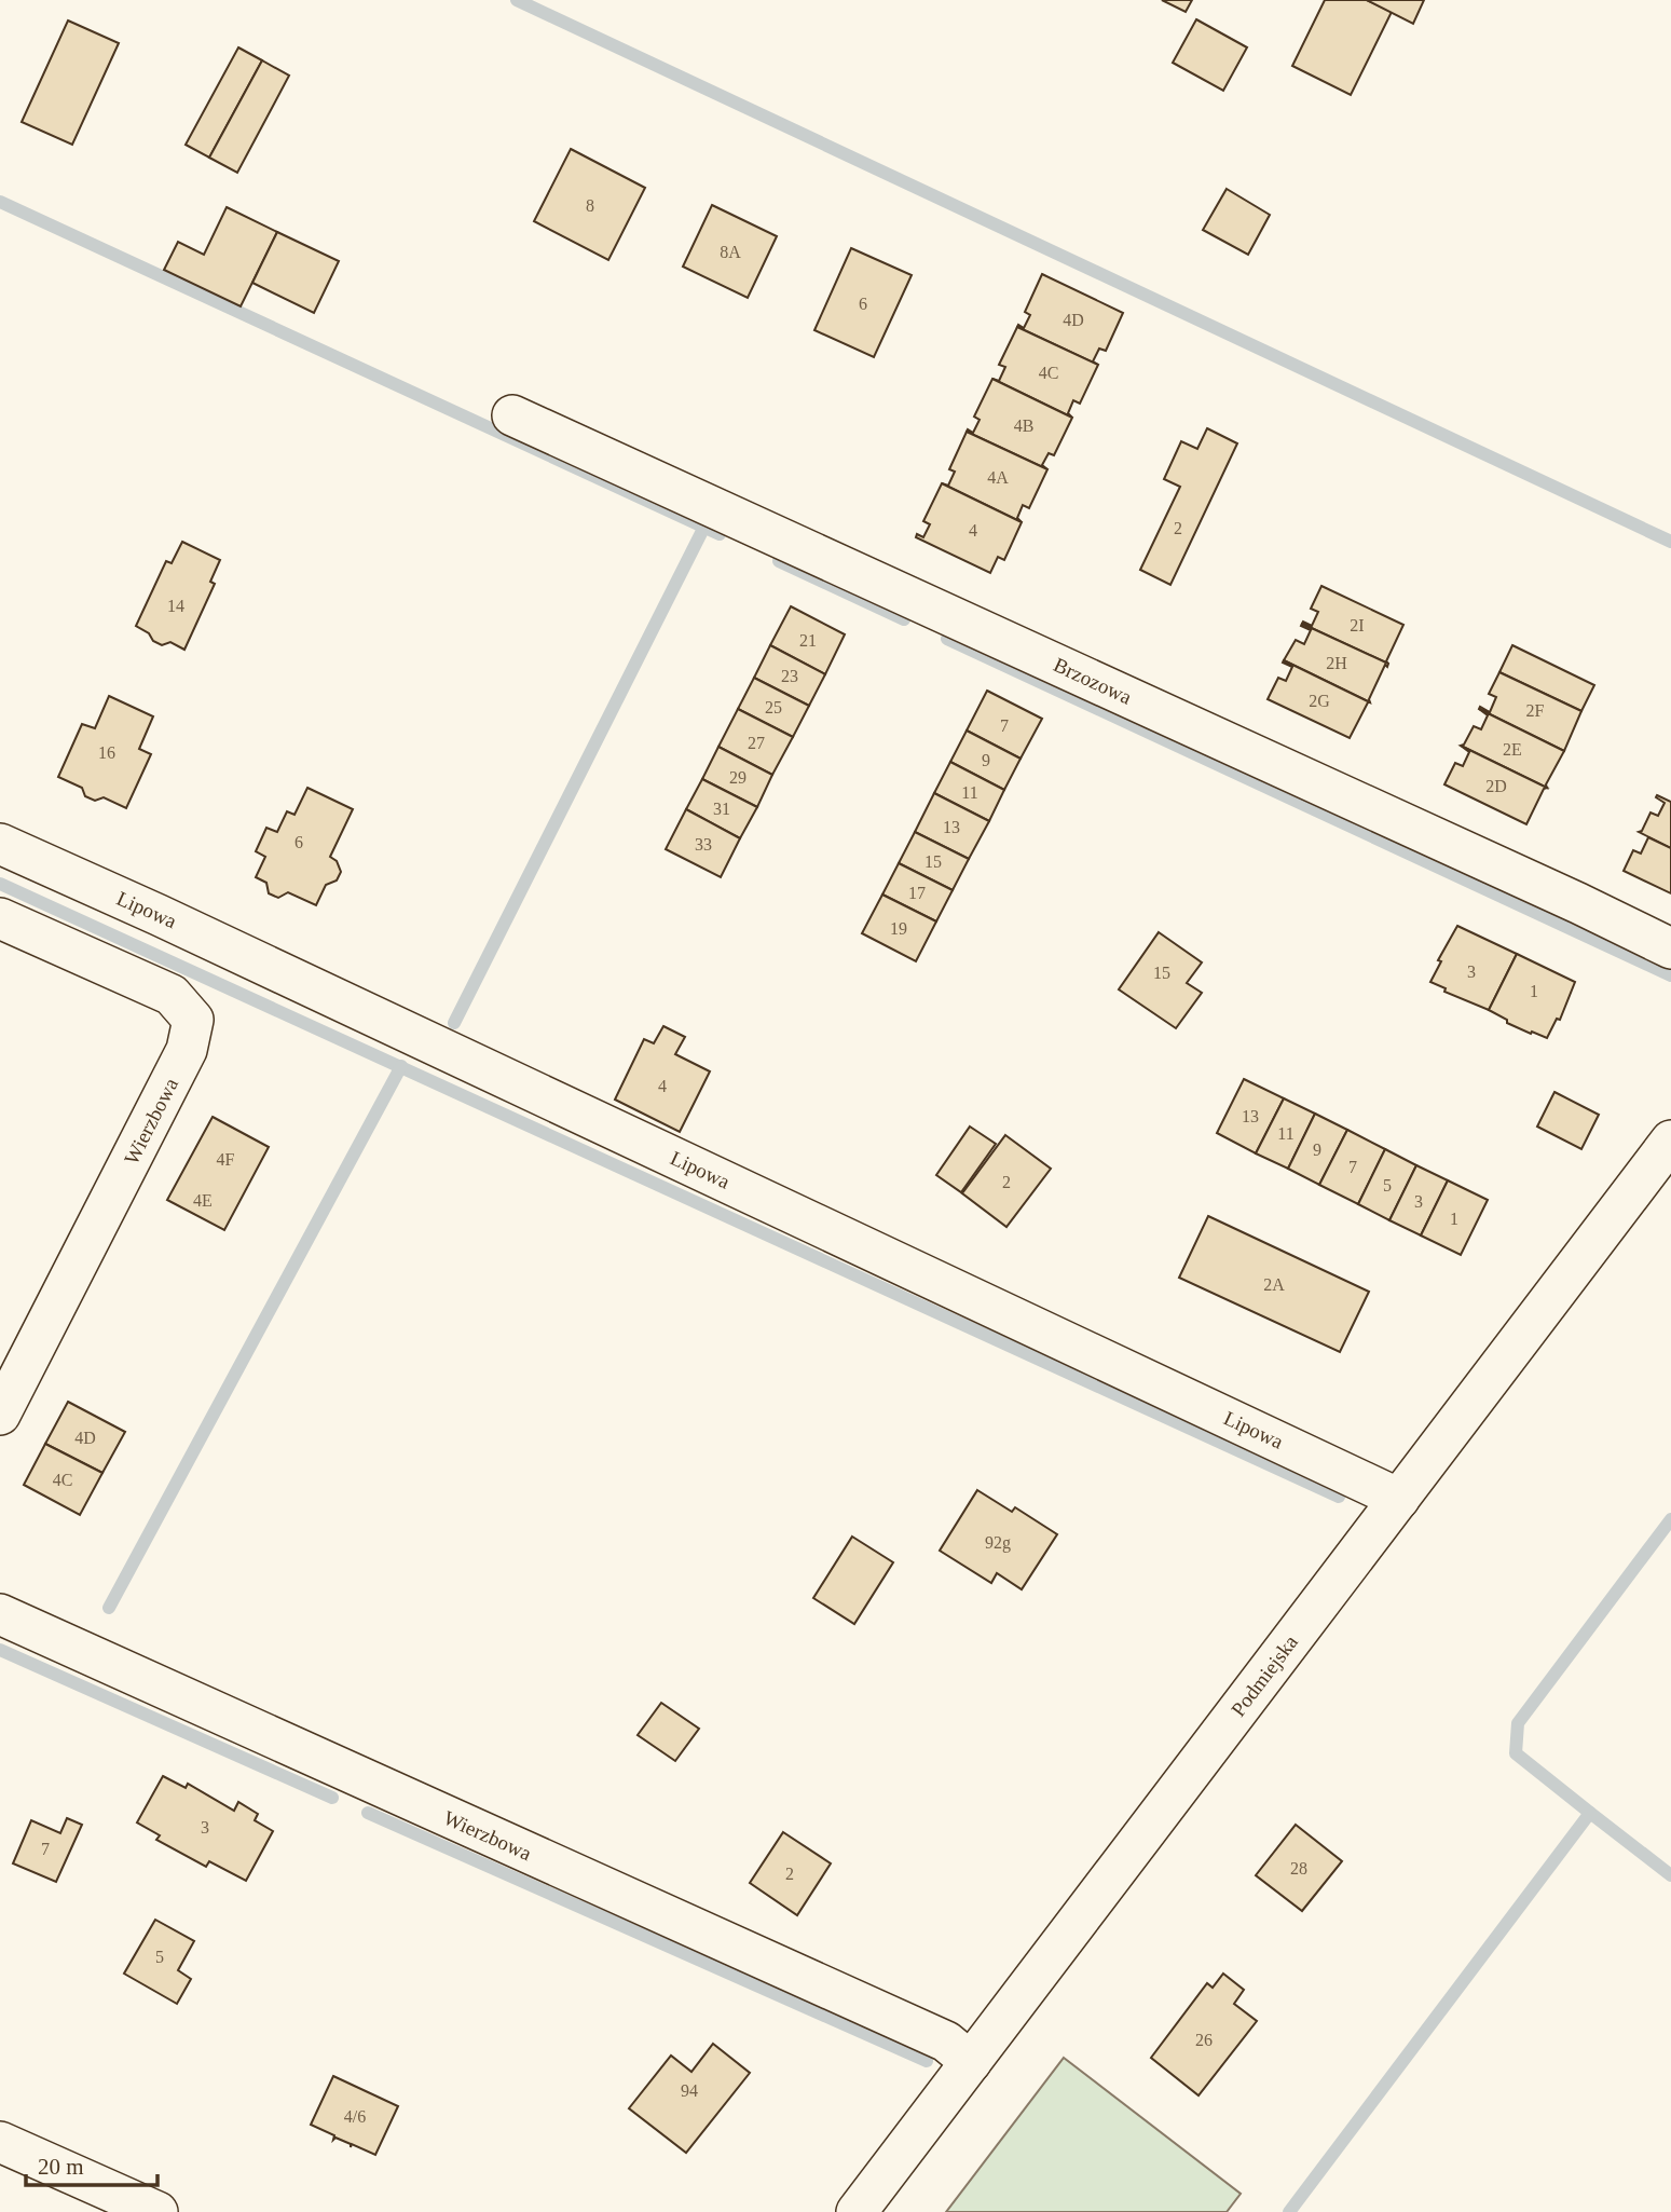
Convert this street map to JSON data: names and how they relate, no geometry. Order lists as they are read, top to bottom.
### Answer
{
  "streets": {
    "street": [
      "Brzozowa",
      "Lipowa",
      "Wierzbowa",
      "Podmiejska"
    ]
  },
  "crossings": [
    ["Lipowa", "Podmiejska"],
    ["Wierzbowa", "Podmiejska"]
  ],
  "house_numbers": [
    "8",
    "8A",
    "6",
    "4D",
    "4C",
    "4B",
    "4A",
    "2",
    "4",
    "14",
    "2I",
    "21",
    "2H",
    "23",
    "2G",
    "25",
    "2F",
    "7",
    "27",
    "2E",
    "16",
    "9",
    "29",
    "2D",
    "11",
    "31",
    "13",
    "6",
    "33",
    "15",
    "17",
    "19",
    "3",
    "15",
    "1",
    "4",
    "13",
    "11",
    "9",
    "4F",
    "7",
    "2",
    "5",
    "4E",
    "3",
    "1",
    "2A",
    "4D",
    "4C",
    "92g",
    "3",
    "7",
    "28",
    "2",
    "5",
    "26",
    "94",
    "4/6"
  ],
  "scale_bar": "20 m"
}
